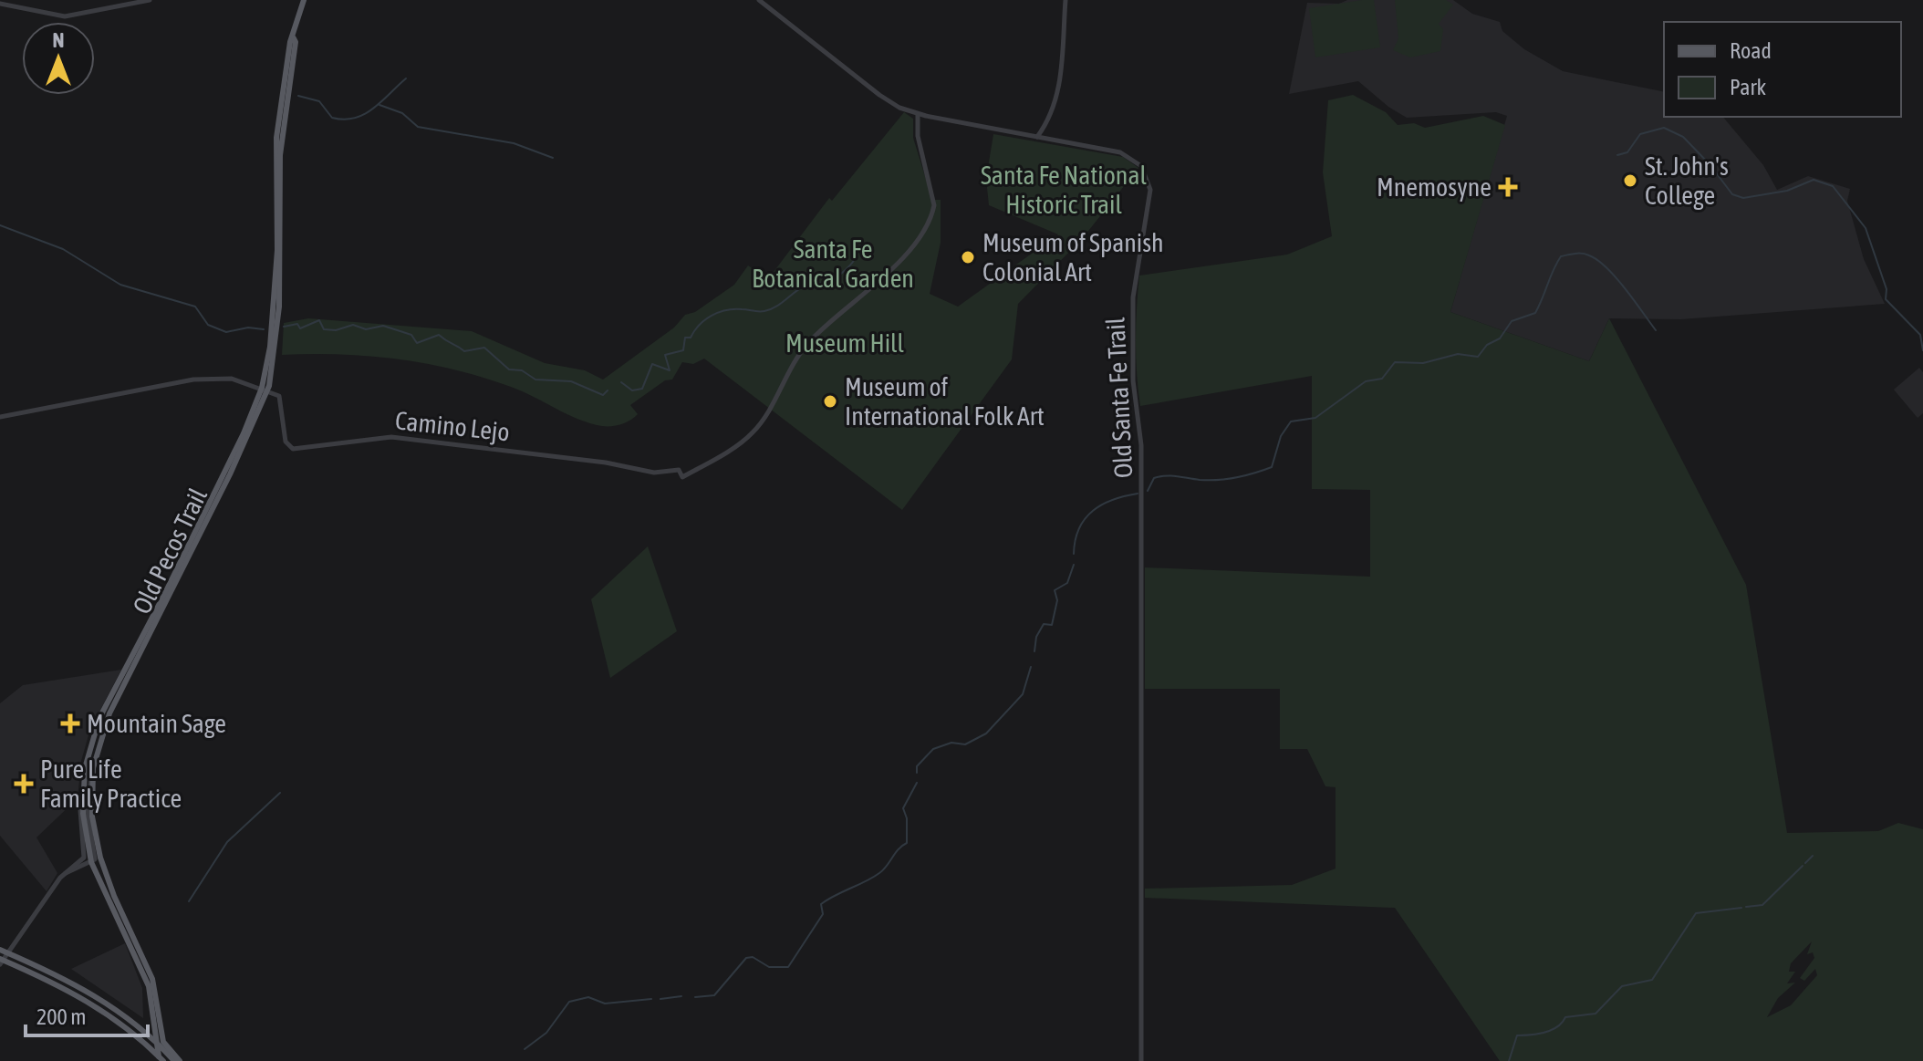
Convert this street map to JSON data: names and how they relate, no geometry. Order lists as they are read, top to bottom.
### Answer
{
  "streets": {
    "main road": ["Old Pecos Trail"],
    "street": ["Old Santa Fe Trail", "Camino Lejo"]
  },
  "crossings": [
    ["Old Santa Fe Trail", "Camino Lejo"],
    ["Camino Lejo", "Old Pecos Trail"]
  ],
  "parks": ["Santa Fe National Historic Trail", "Santa Fe Botanical Garden", "Museum Hill"],
  "places": {
    "other": ["St. John's College", "Museum of Spanish Colonial Art", "Museum of International Folk Art"],
    "health": ["Mnemosyne", "Mountain Sage", "Pure Life Family Practice"]
  },
  "legend": ["Road", "Park"],
  "scale_bar": "200 m",
  "north": "top"
}
